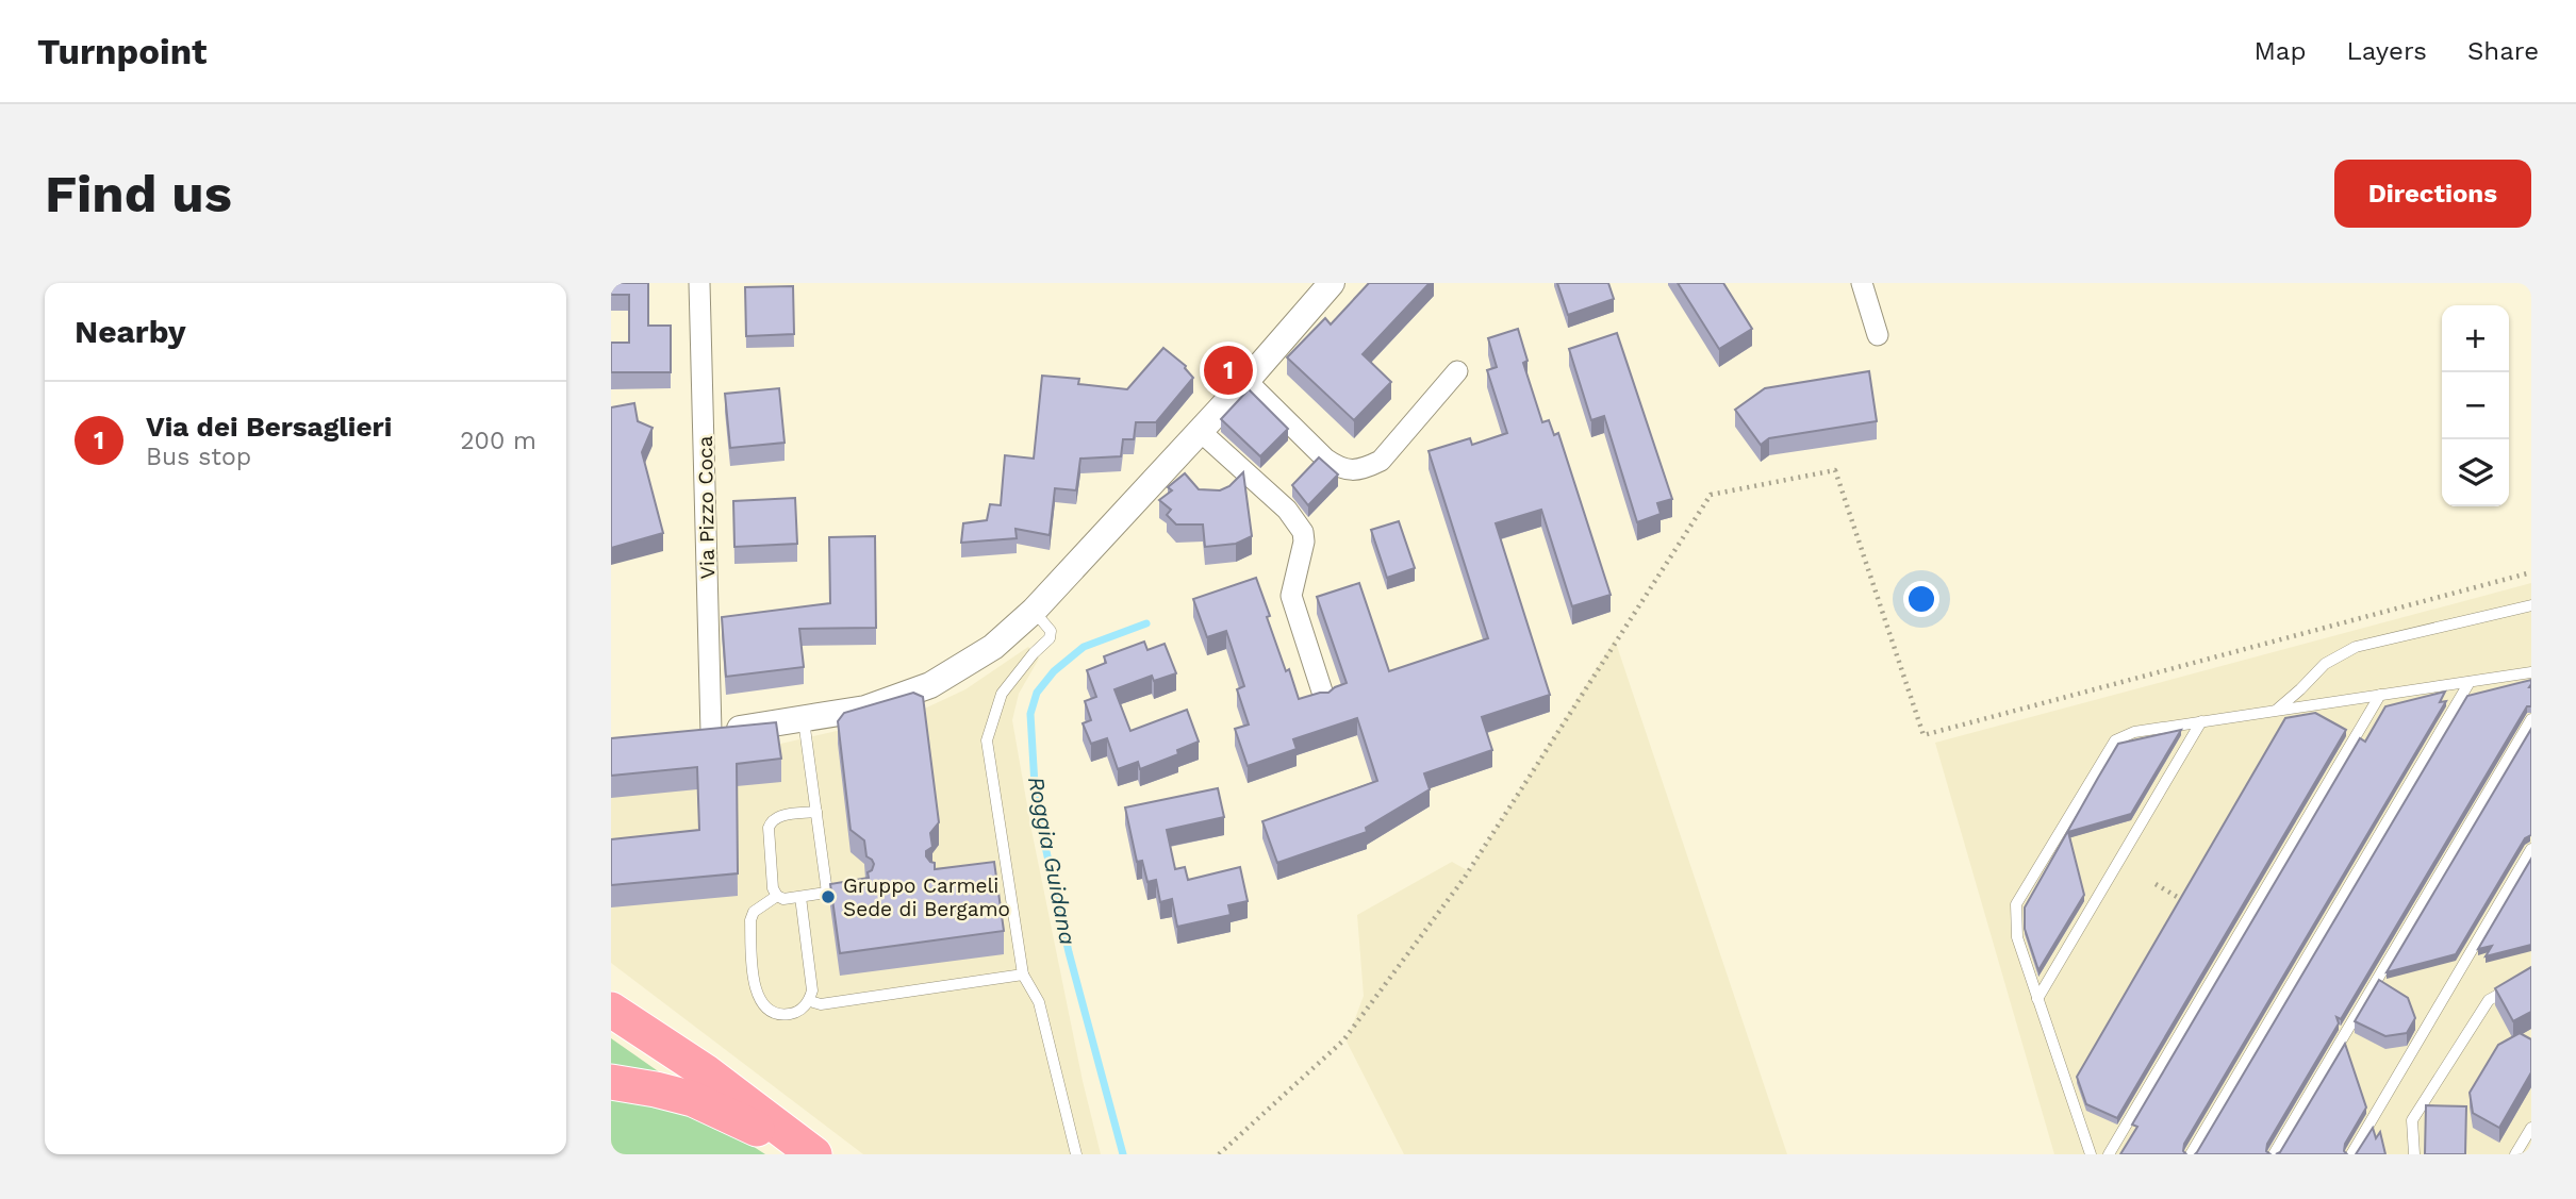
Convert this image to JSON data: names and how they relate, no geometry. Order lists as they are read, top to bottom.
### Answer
{
  "streets": {
    "street": ["Via Pizzo Coca"]
  },
  "water": ["Roggia Guidana"],
  "places": ["Gruppo Carmeli Sede di Bergamo"],
  "page": {
    "header": "Turnpoint",
    "nav": ["Map", "Layers", "Share"],
    "buttons": "Directions",
    "title": "Find us",
    "heading": "Nearby",
    "map_buttons": ["+", "−"],
    "pins": "1",
    "list": [
      {
        "mark": "1",
        "name": "Via dei Bersaglieri",
        "note": "Bus stop",
        "value": "200 m"
      }
    ]
  }
}
